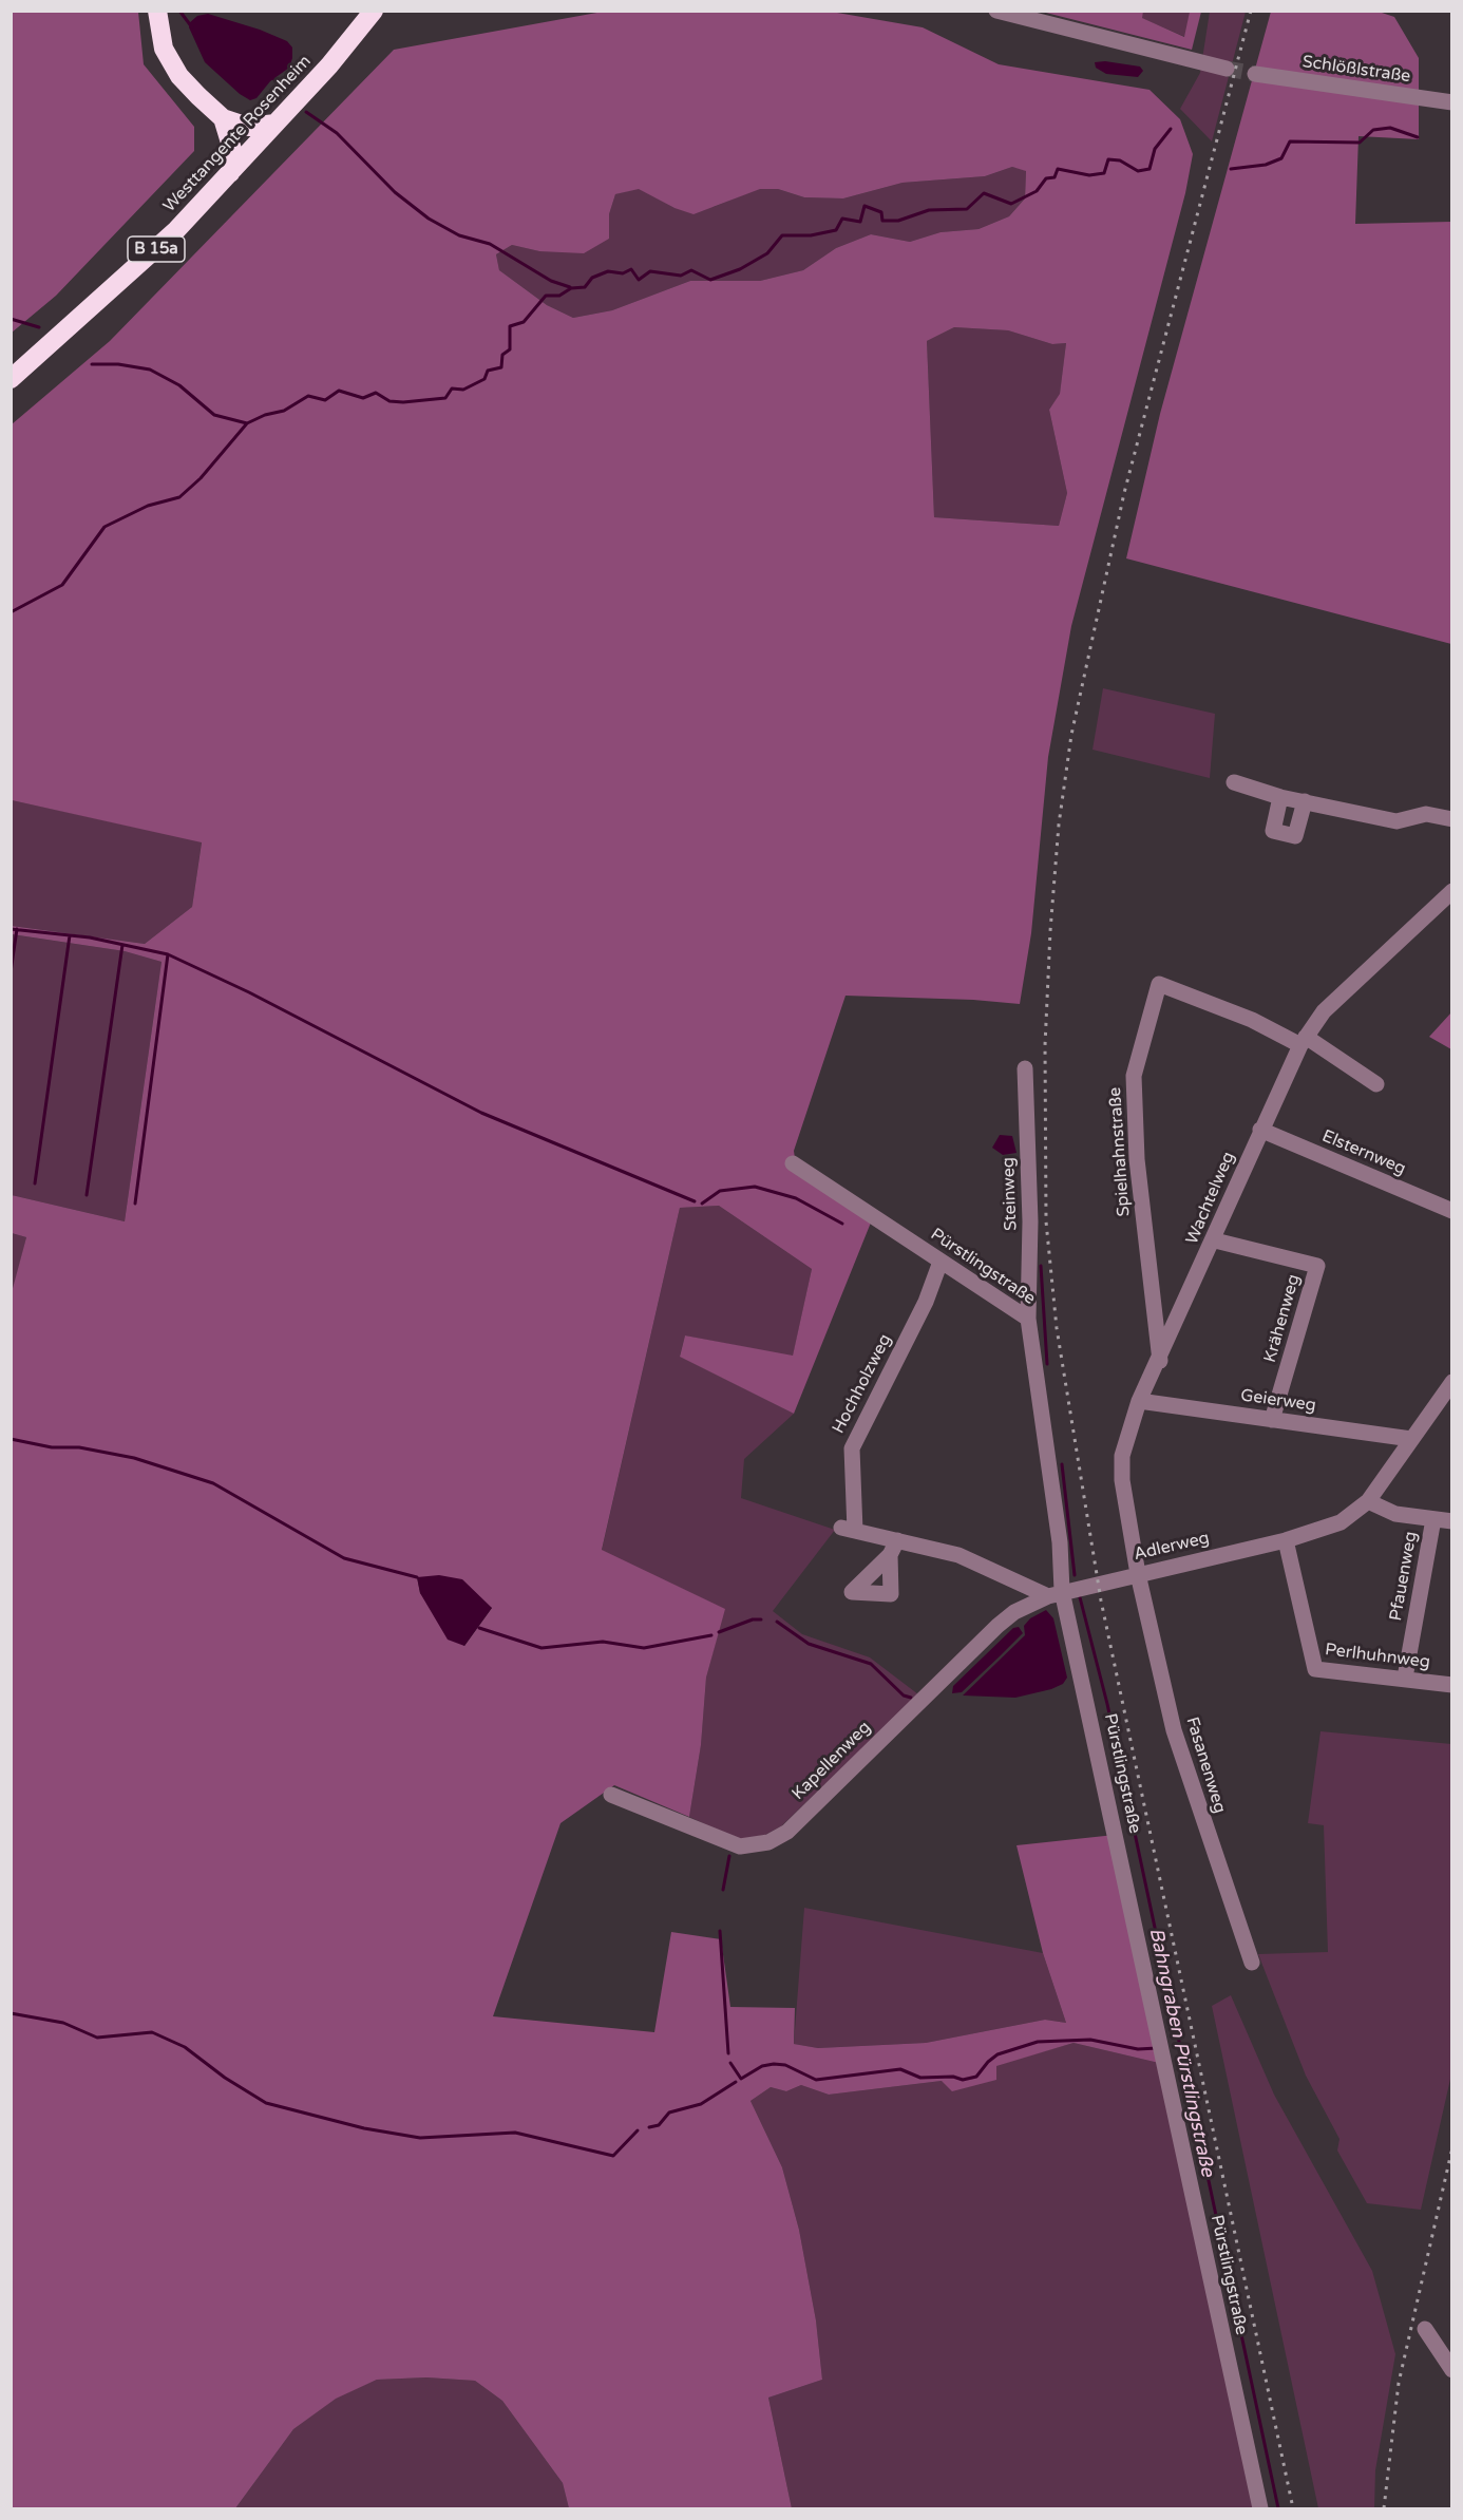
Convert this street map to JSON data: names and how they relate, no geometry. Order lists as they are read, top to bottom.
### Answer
{
  "streets": {
    "highway": ["Westtangente Rosenheim", "B 15a"],
    "street": [
      "Schlößlstraße",
      "Spielhahnstraße",
      "Elsternweg",
      "Steinweg",
      "Wachtelweg",
      "Pürstlingstraße",
      "Krähenweg",
      "Hochholzweg",
      "Geierweg",
      "Adlerweg",
      "Pfauenweg",
      "Perlhuhnweg",
      "Kapellenweg",
      "Fasanenweg"
    ]
  },
  "crossings": [
    ["Spielhahnstraße", "Wachtelweg"],
    ["Elsternweg", "Wachtelweg"],
    ["Steinweg", "Pürstlingstraße"],
    ["Wachtelweg", "Krähenweg"],
    ["Wachtelweg", "Geierweg"],
    ["Wachtelweg", "Adlerweg"],
    ["Wachtelweg", "Fasanenweg"],
    ["Pürstlingstraße", "Hochholzweg"],
    ["Pürstlingstraße", "Adlerweg"],
    ["Pürstlingstraße", "Kapellenweg"],
    ["Krähenweg", "Geierweg"],
    ["Hochholzweg", "Adlerweg"],
    ["Hochholzweg", "Kapellenweg"],
    ["Geierweg", "Adlerweg"],
    ["Adlerweg", "Perlhuhnweg"],
    ["Adlerweg", "Kapellenweg"],
    ["Adlerweg", "Fasanenweg"],
    ["Pfauenweg", "Perlhuhnweg"]
  ],
  "water": ["Bahngraben Pürstlingstraße"]
}
